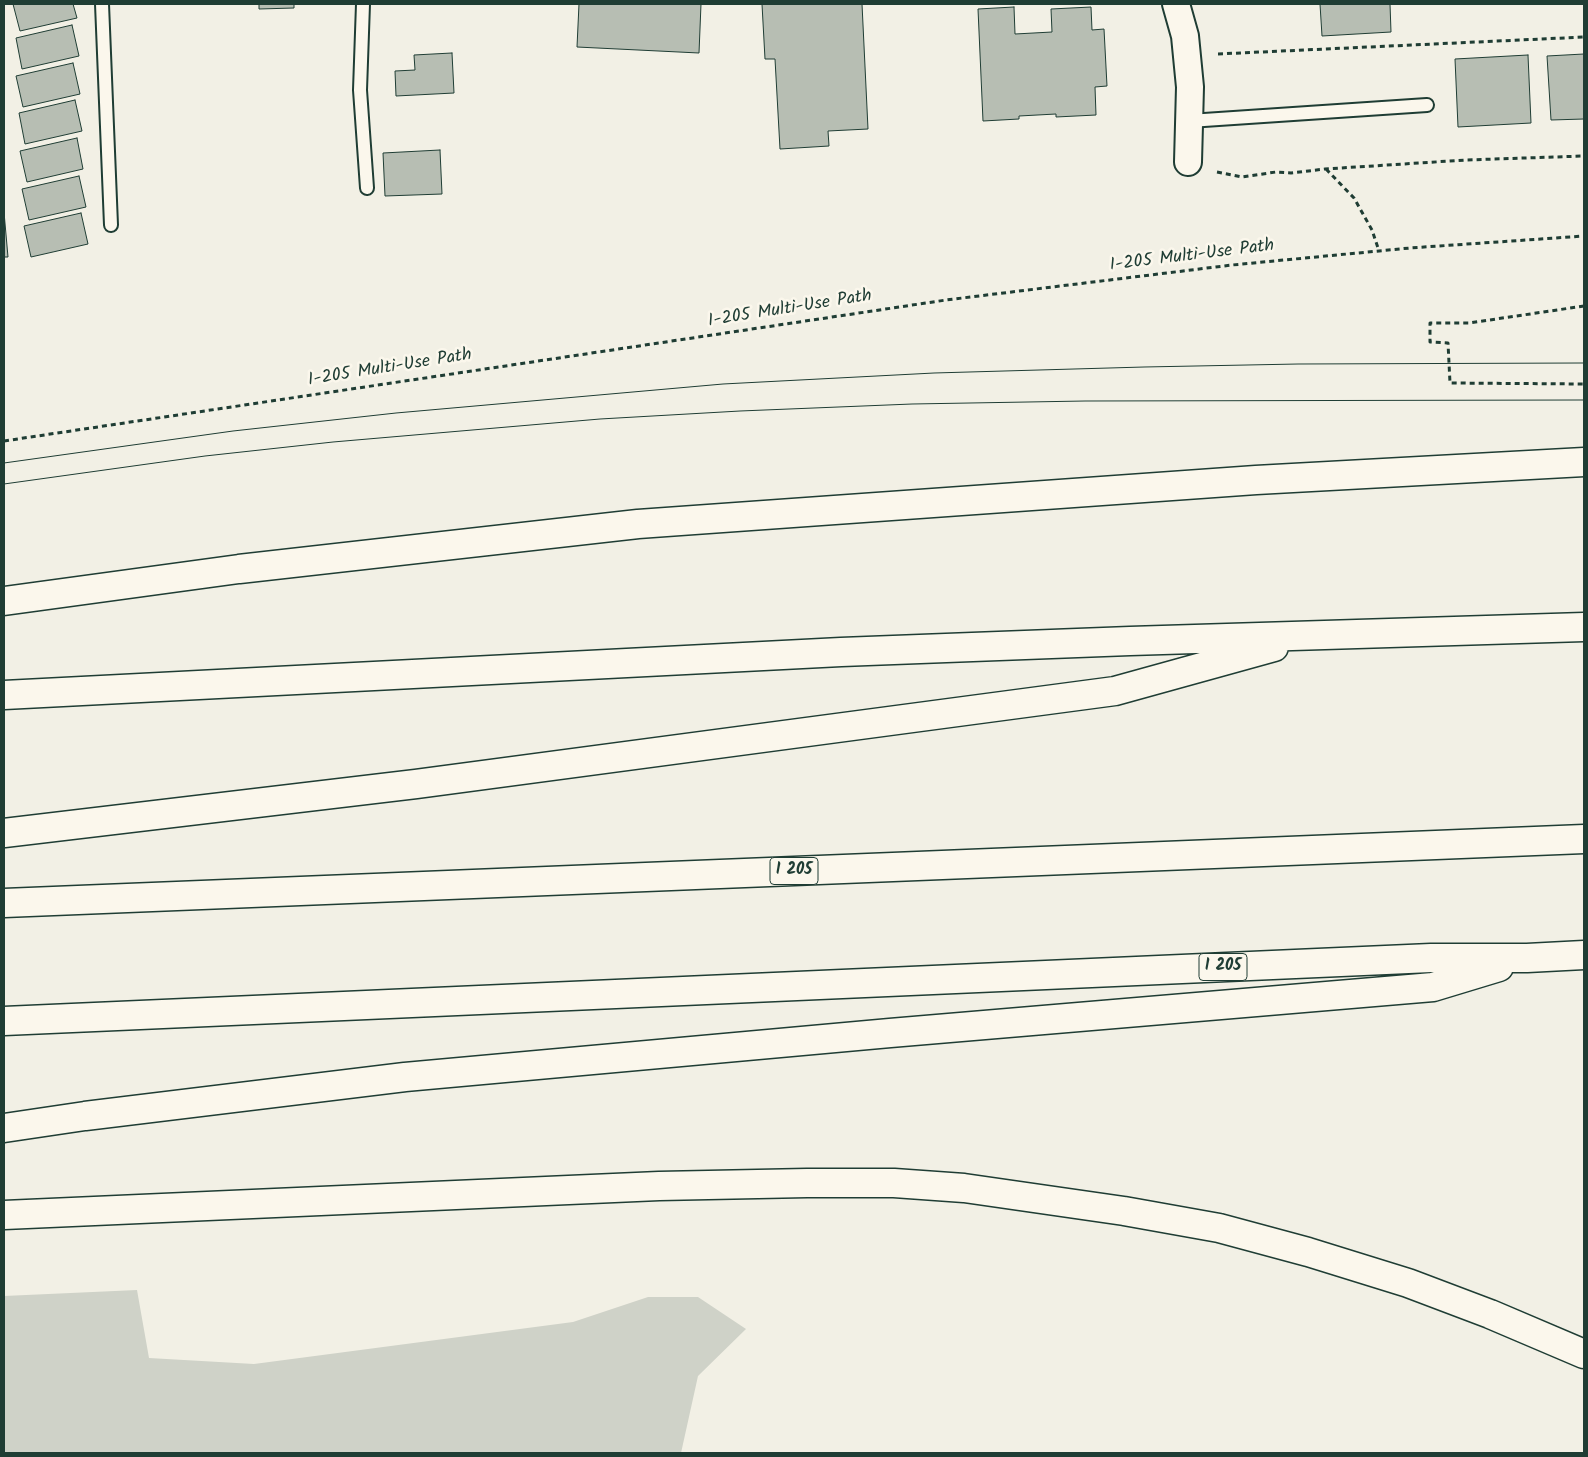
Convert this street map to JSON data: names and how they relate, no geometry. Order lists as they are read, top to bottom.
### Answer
{
  "streets": {
    "highway": ["I 205"],
    "path": ["I-205 Multi-Use Path"]
  }
}
